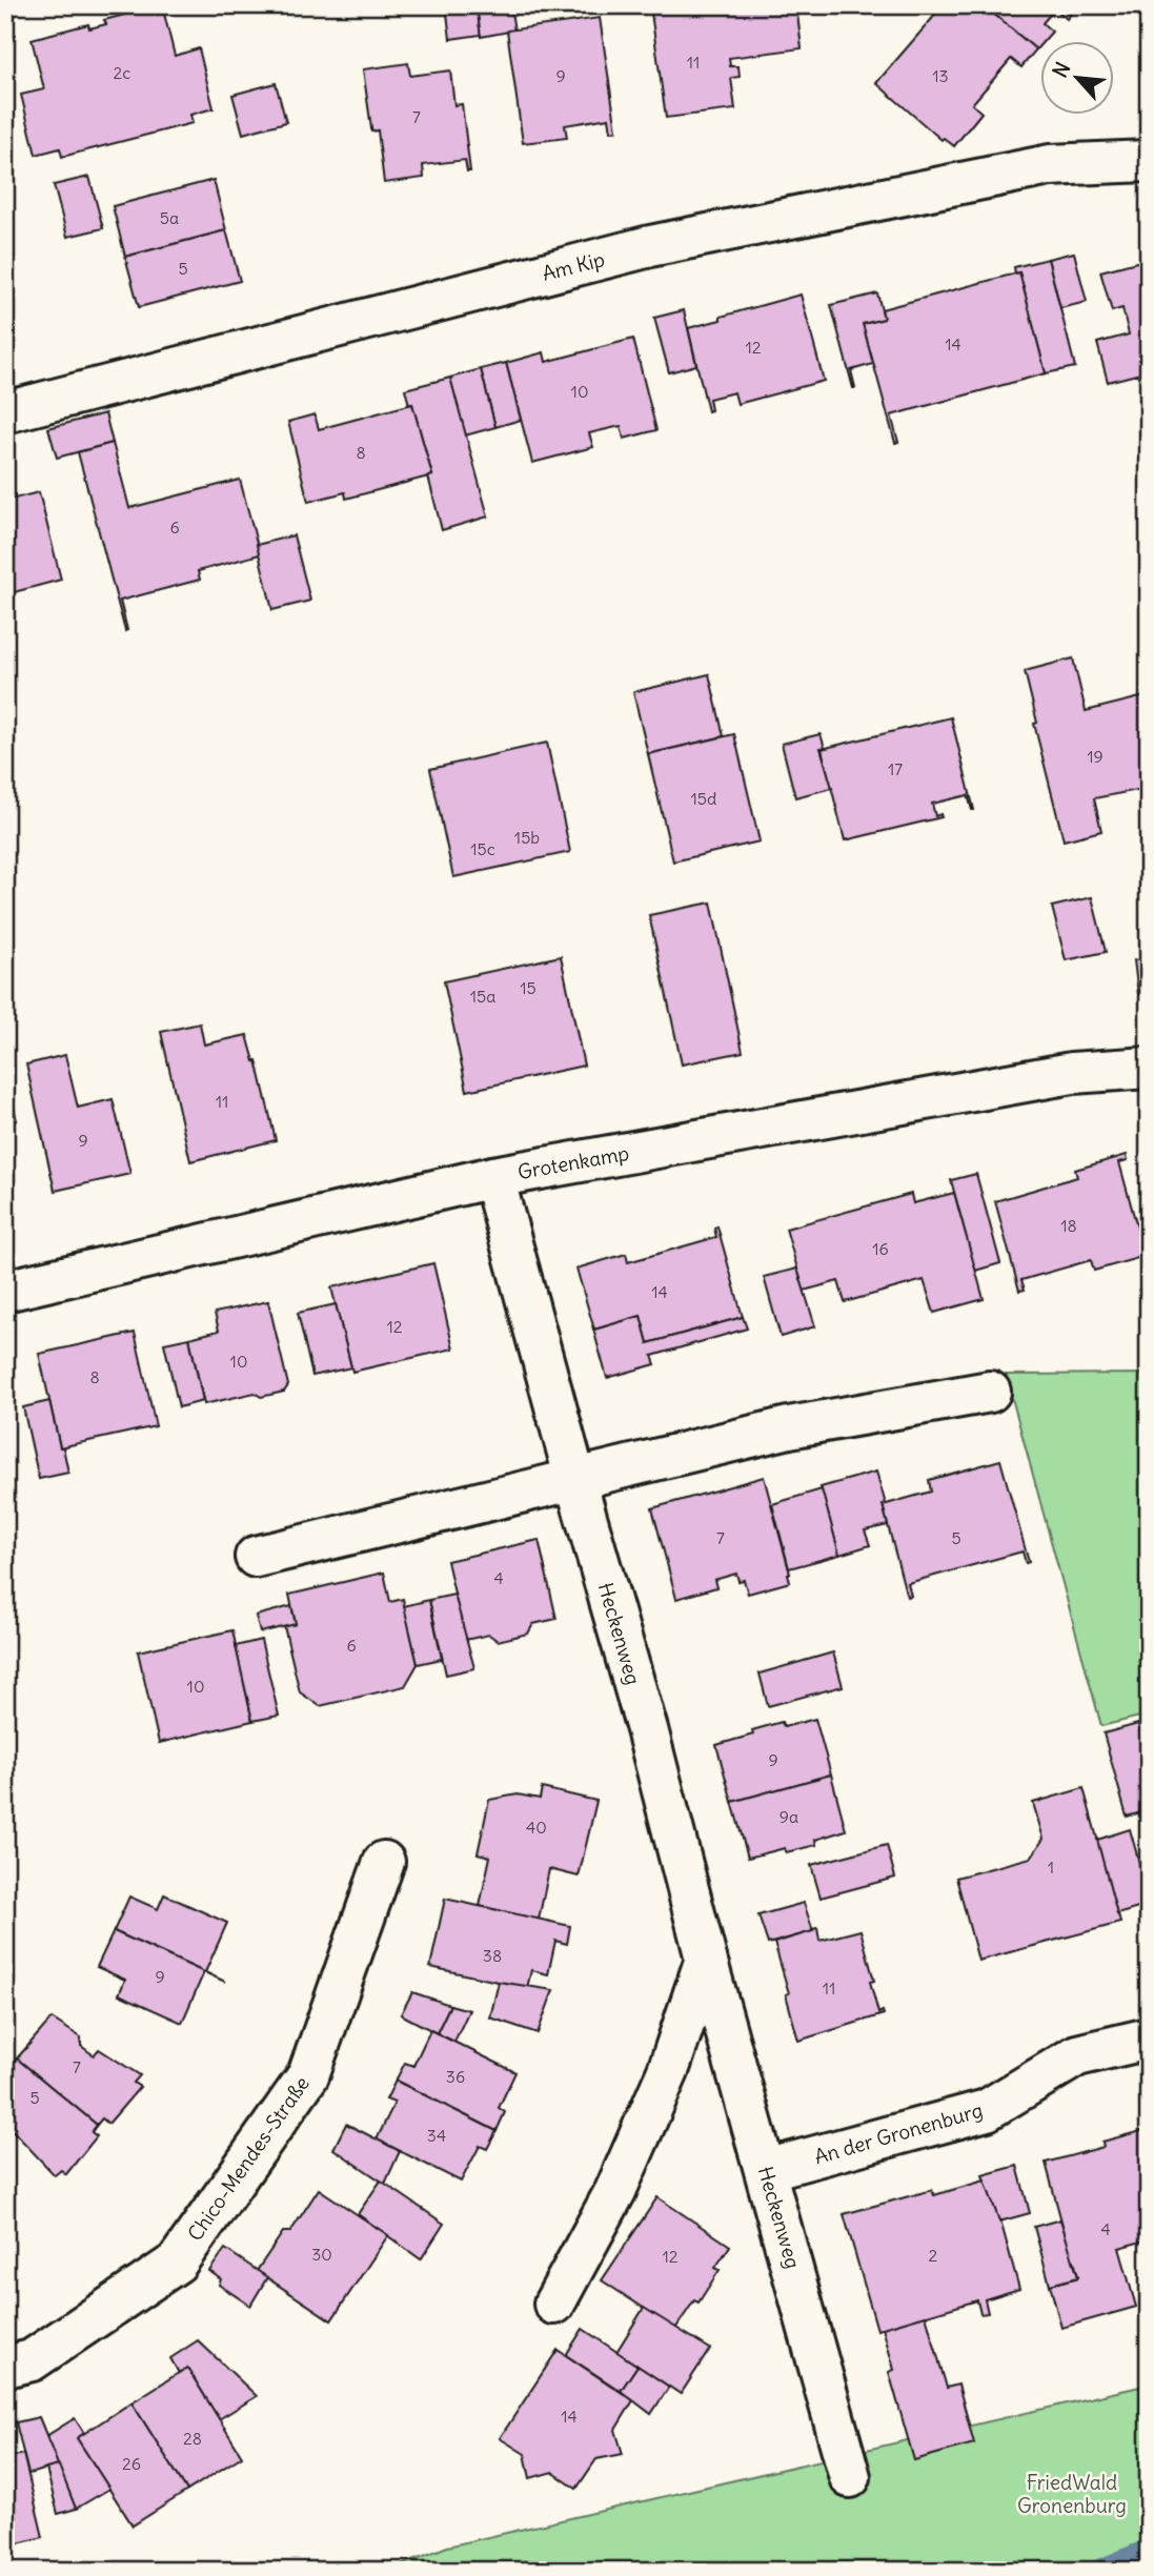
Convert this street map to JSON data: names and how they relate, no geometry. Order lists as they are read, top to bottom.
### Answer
{
  "streets": {
    "street": [
      "Am Kip",
      "Grotenkamp",
      "Heckenweg",
      "An der Gronenburg",
      "Chico-Mendes-Straße"
    ]
  },
  "crossings": [
    ["Grotenkamp", "Heckenweg"],
    ["Heckenweg", "An der Gronenburg"]
  ],
  "parks": ["FriedWald Gronenburg"],
  "house_numbers": [
    "11",
    "2c",
    "9",
    "13",
    "7",
    "5a",
    "5",
    "14",
    "12",
    "10",
    "8",
    "6",
    "19",
    "17",
    "15d",
    "15b",
    "15c",
    "15",
    "15a",
    "11",
    "9",
    "18",
    "16",
    "14",
    "12",
    "10",
    "8",
    "7",
    "5",
    "4",
    "6",
    "10",
    "9",
    "9a",
    "40",
    "1",
    "38",
    "9",
    "11",
    "7",
    "36",
    "5",
    "34",
    "4",
    "30",
    "2",
    "12",
    "14",
    "28",
    "26"
  ],
  "north": "top left"
}
